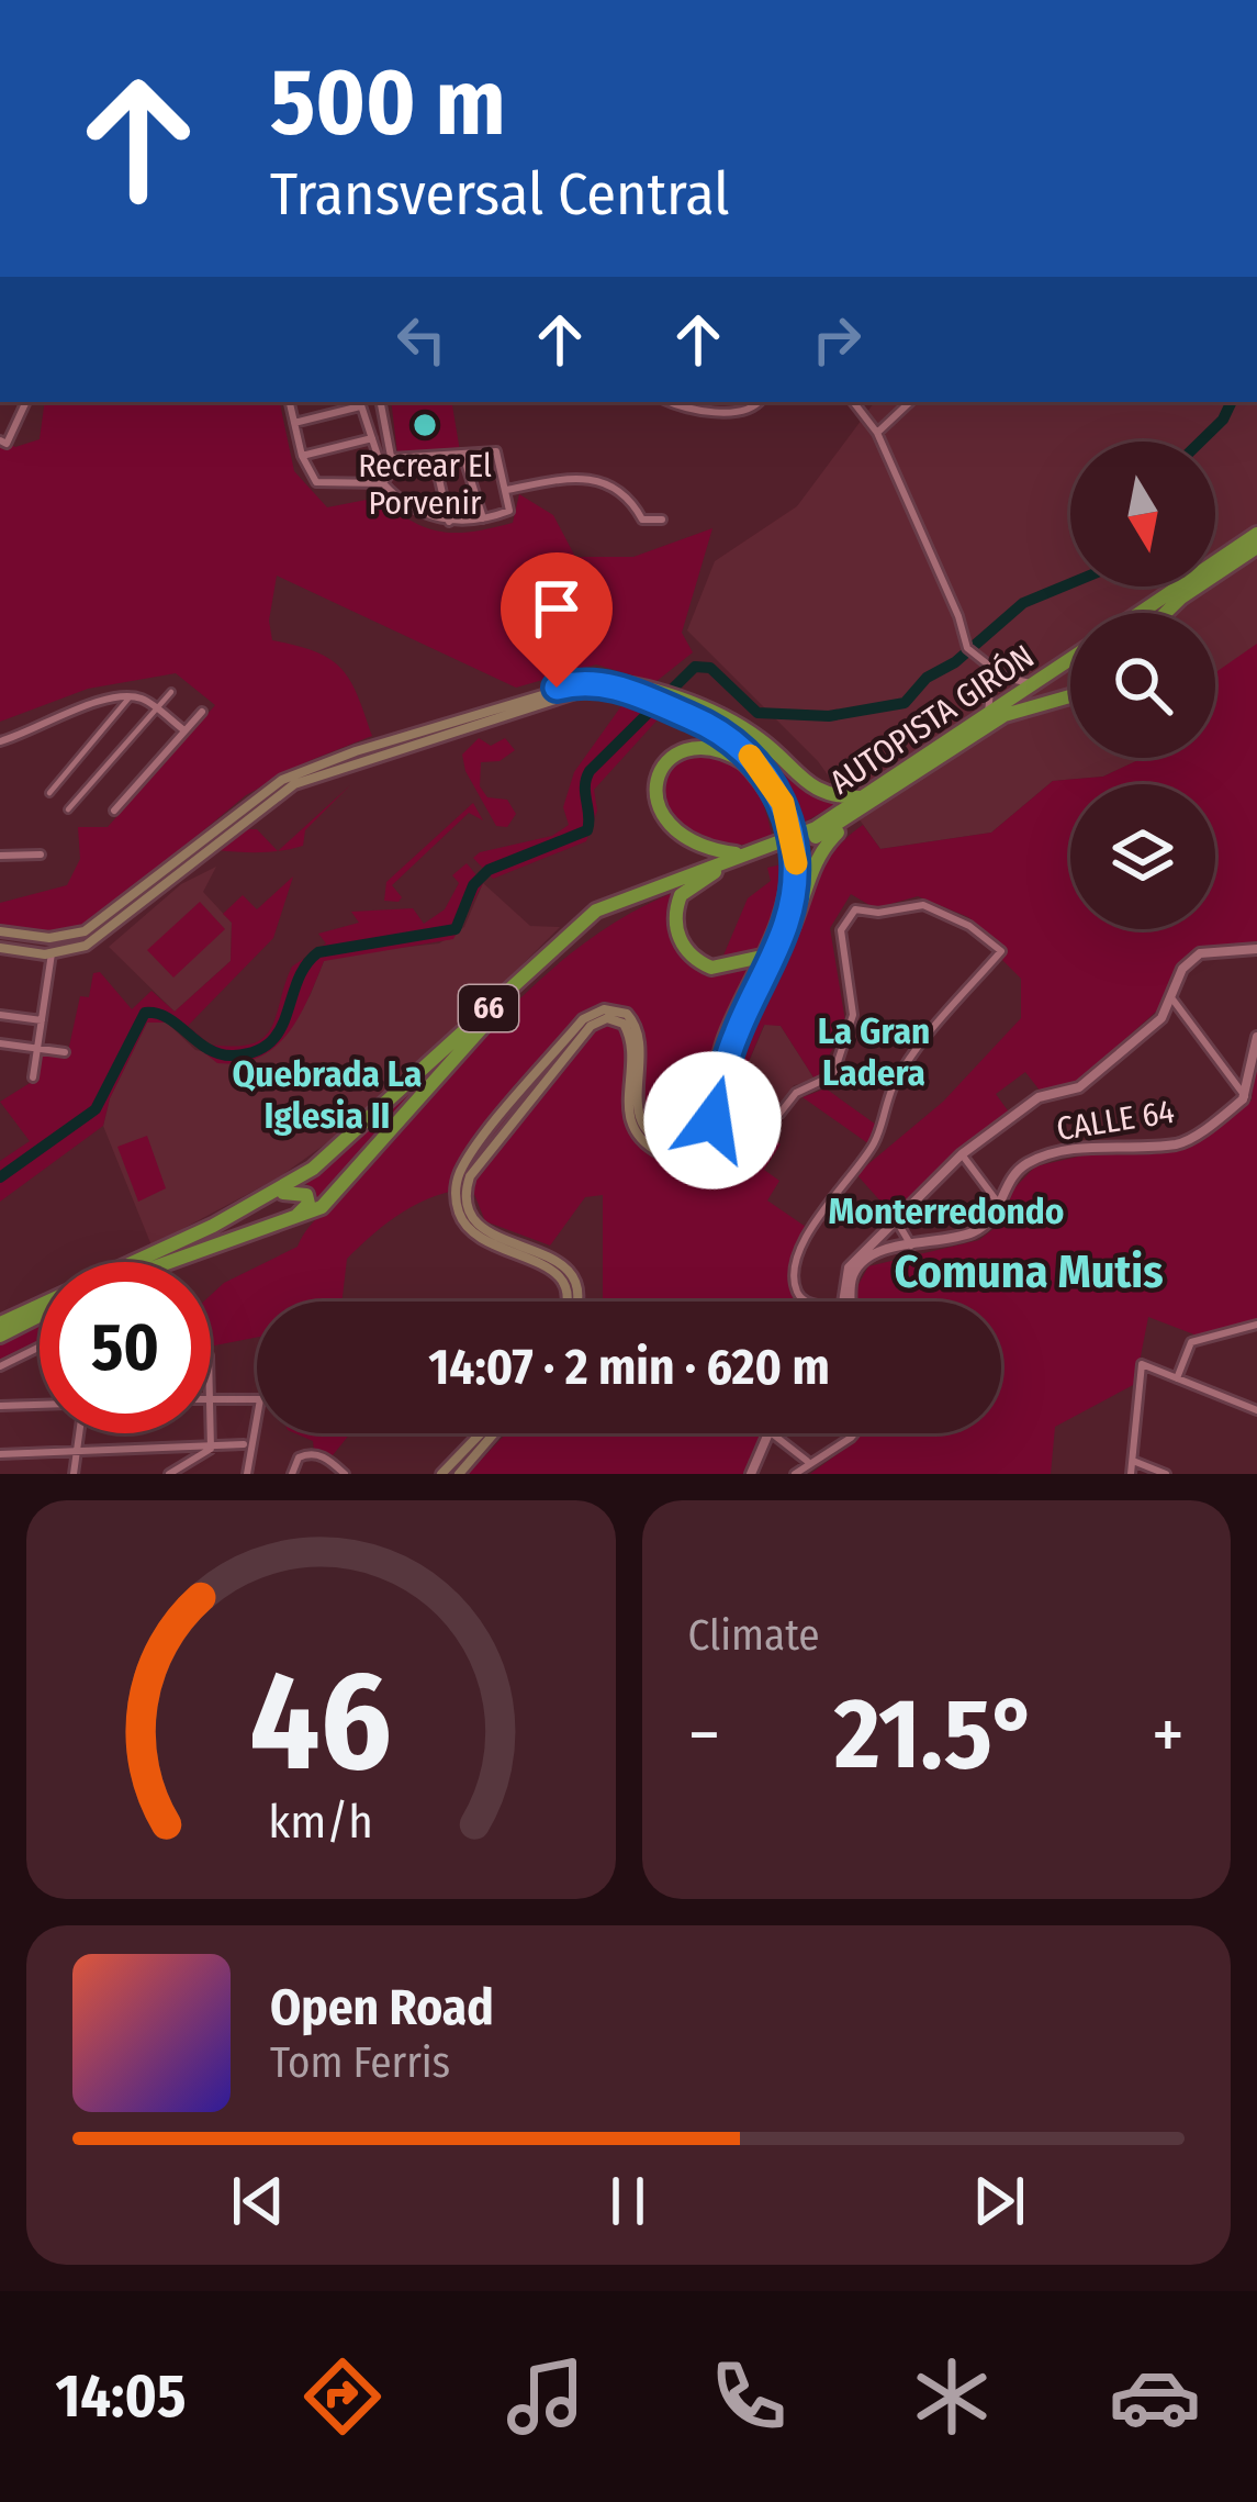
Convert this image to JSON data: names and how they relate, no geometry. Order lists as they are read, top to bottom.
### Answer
{
  "streets": {
    "highway": ["AUTOPISTA GIRÓN", "66"],
    "street": ["CALLE 64"]
  },
  "districts": [
    "La Gran Ladera",
    "Quebrada La Iglesia II",
    "Monterredondo",
    "Comuna Mutis"
  ],
  "places": ["Recrear El Porvenir"],
  "north": "bottom",
  "page": {
    "turn": ["500 m", "Transversal Central"],
    "limit": "50",
    "trip": "14:07 · 2 min · 620 m",
    "tile": "Climate",
    "heat": ["−", "21.5°", "+"],
    "song": ["Open Road", "Tom Ferris"],
    "tabs": "14:05",
    "gauge": ["46", "km/h"]
  }
}
